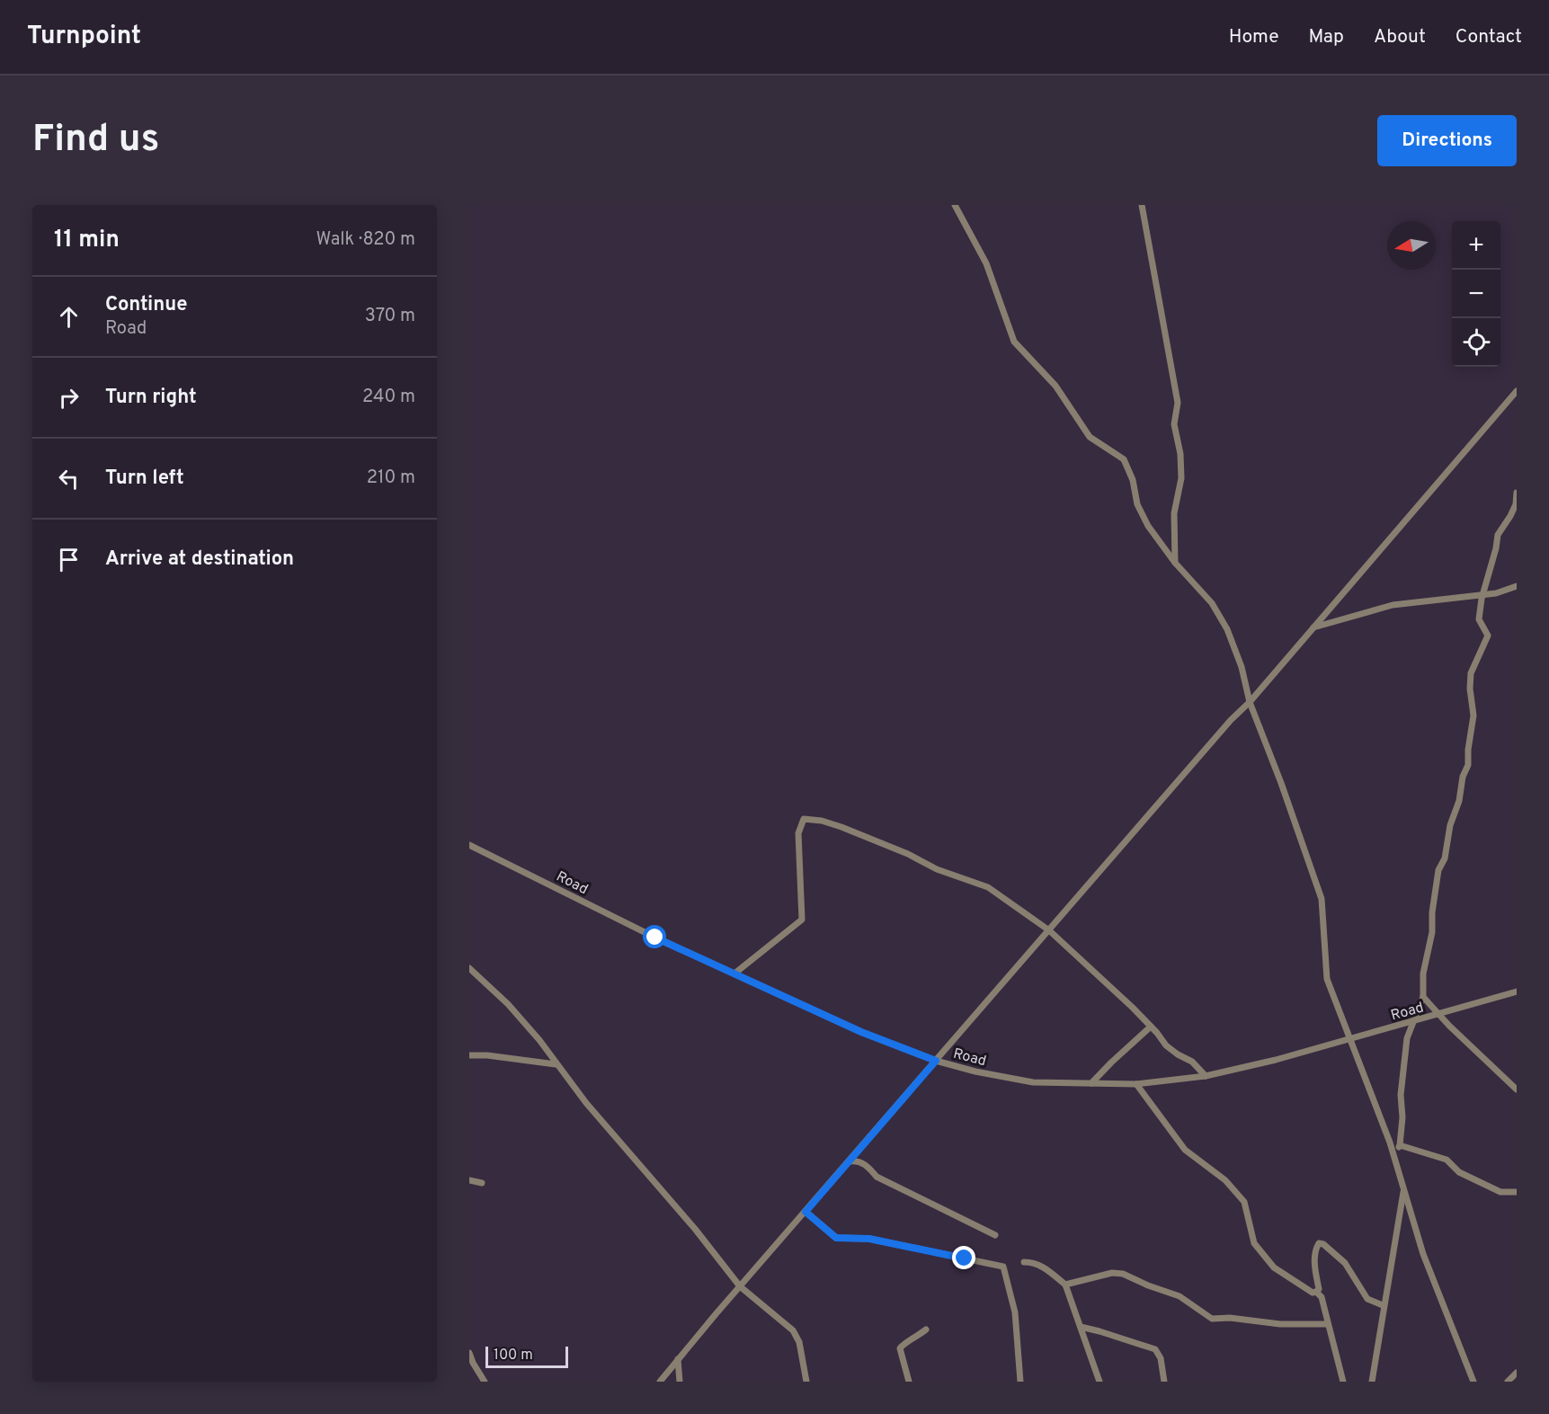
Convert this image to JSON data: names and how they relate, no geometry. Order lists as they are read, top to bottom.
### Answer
{
  "streets": {
    "street": ["Road"]
  },
  "scale_bar": "100 m",
  "north": "left",
  "page": {
    "header": "Turnpoint",
    "nav": [
      "Home",
      "Map",
      "About",
      "Contact"
    ],
    "buttons": "Directions",
    "title": "Find us",
    "heading": ["11 min", "Walk · 820 m"],
    "map_buttons": ["+", "−"],
    "list": [
      ["Continue", "Road", "370 m"],
      ["Turn right", "240 m"],
      ["Turn left", "210 m"],
      "Arrive at destination"
    ],
    "scale": "100 m"
  }
}
